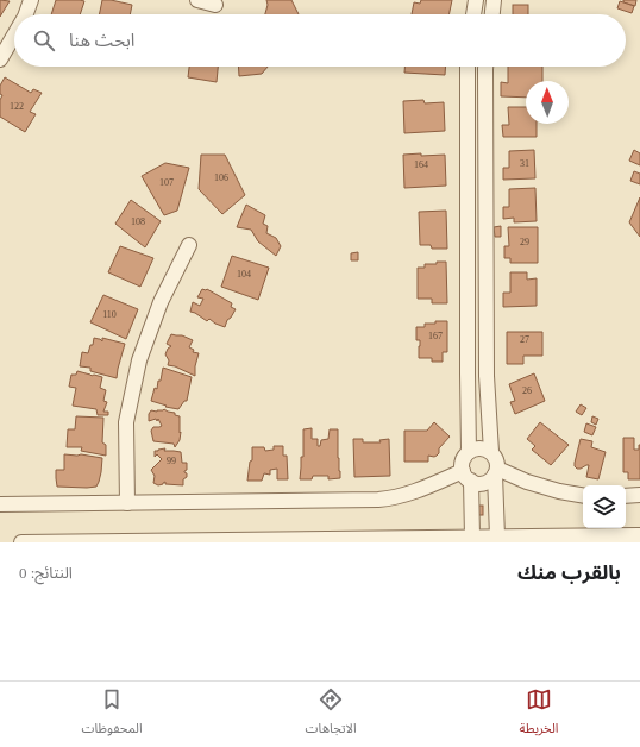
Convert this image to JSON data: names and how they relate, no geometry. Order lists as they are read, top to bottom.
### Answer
{
  "house_numbers": [
    "122",
    "31",
    "164",
    "106",
    "107",
    "108",
    "29",
    "104",
    "110",
    "167",
    "27",
    "26",
    "99"
  ],
  "north": "top",
  "page": {
    "search": "ابحث هنا",
    "heading": ["بالقرب منك", "النتائج: 0"],
    "nav": ["الخريطة", "الاتجاهات", "المحفوظات"]
  }
}
